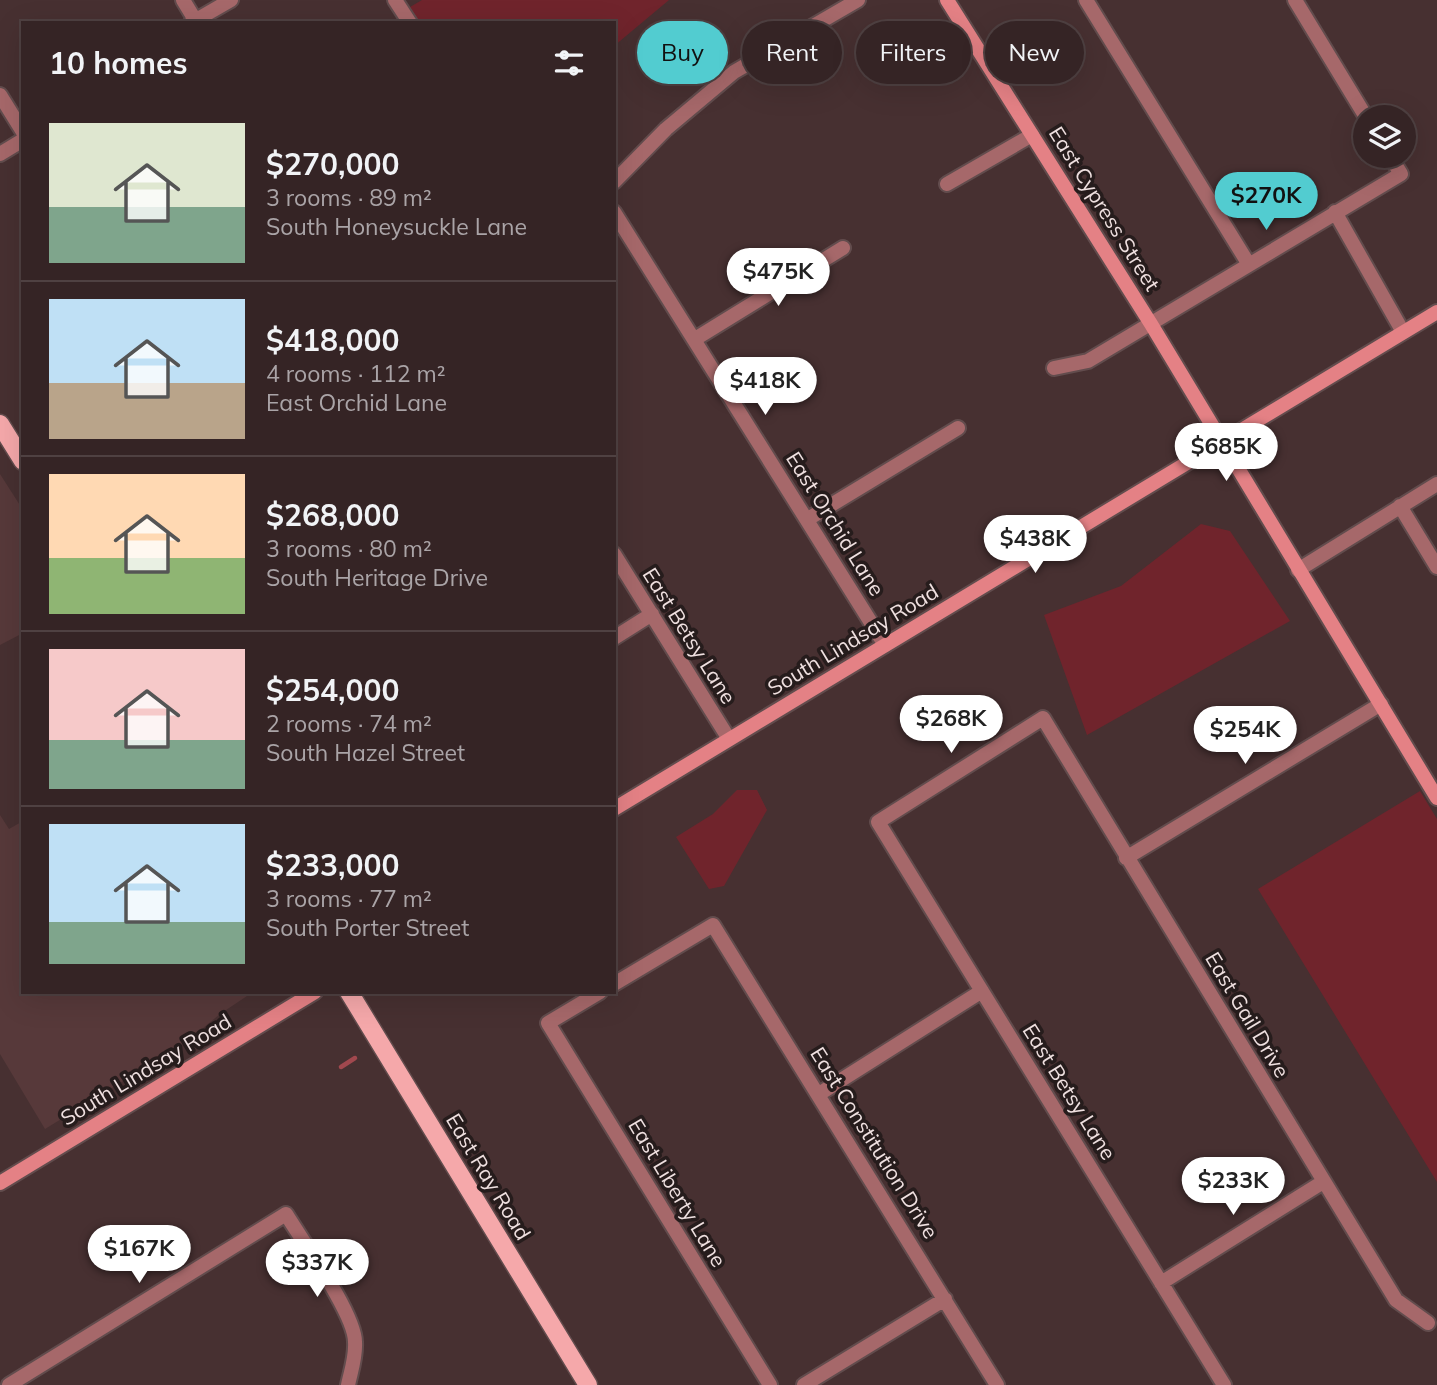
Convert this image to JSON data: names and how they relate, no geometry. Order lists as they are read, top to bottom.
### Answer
{
  "streets": {
    "main road": ["East Cypress Street", "South Lindsay Road", "East Ray Road"],
    "street": [
      "East Orchid Lane",
      "East Betsy Lane",
      "East Gail Drive",
      "East Constitution Drive",
      "East Liberty Lane"
    ]
  },
  "crossings": [
    ["East Cypress Street", "South Lindsay Road"],
    ["East Orchid Lane", "South Lindsay Road"],
    ["East Betsy Lane", "South Lindsay Road"],
    ["East Betsy Lane", "East Gail Drive"]
  ],
  "page": {
    "chip": [
      "Buy",
      "Rent",
      "Filters",
      "New"
    ],
    "heading": "10 homes",
    "list": [
      {
        "name": "$270,000",
        "note": "3 rooms · 89 m² · South Honeysuckle Lane"
      },
      {
        "name": "$418,000",
        "note": "4 rooms · 112 m² · East Orchid Lane"
      },
      {
        "name": "$268,000",
        "note": "3 rooms · 80 m² · South Heritage Drive"
      },
      {
        "name": "$254,000",
        "note": "2 rooms · 74 m² · South Hazel Street"
      },
      {
        "name": "$233,000",
        "note": "3 rooms · 77 m² · South Porter Street"
      }
    ],
    "price": [
      "$270K",
      "$475K",
      "$418K",
      "$685K",
      "$438K",
      "$268K",
      "$254K",
      "$233K",
      "$167K",
      "$337K"
    ]
  }
}
